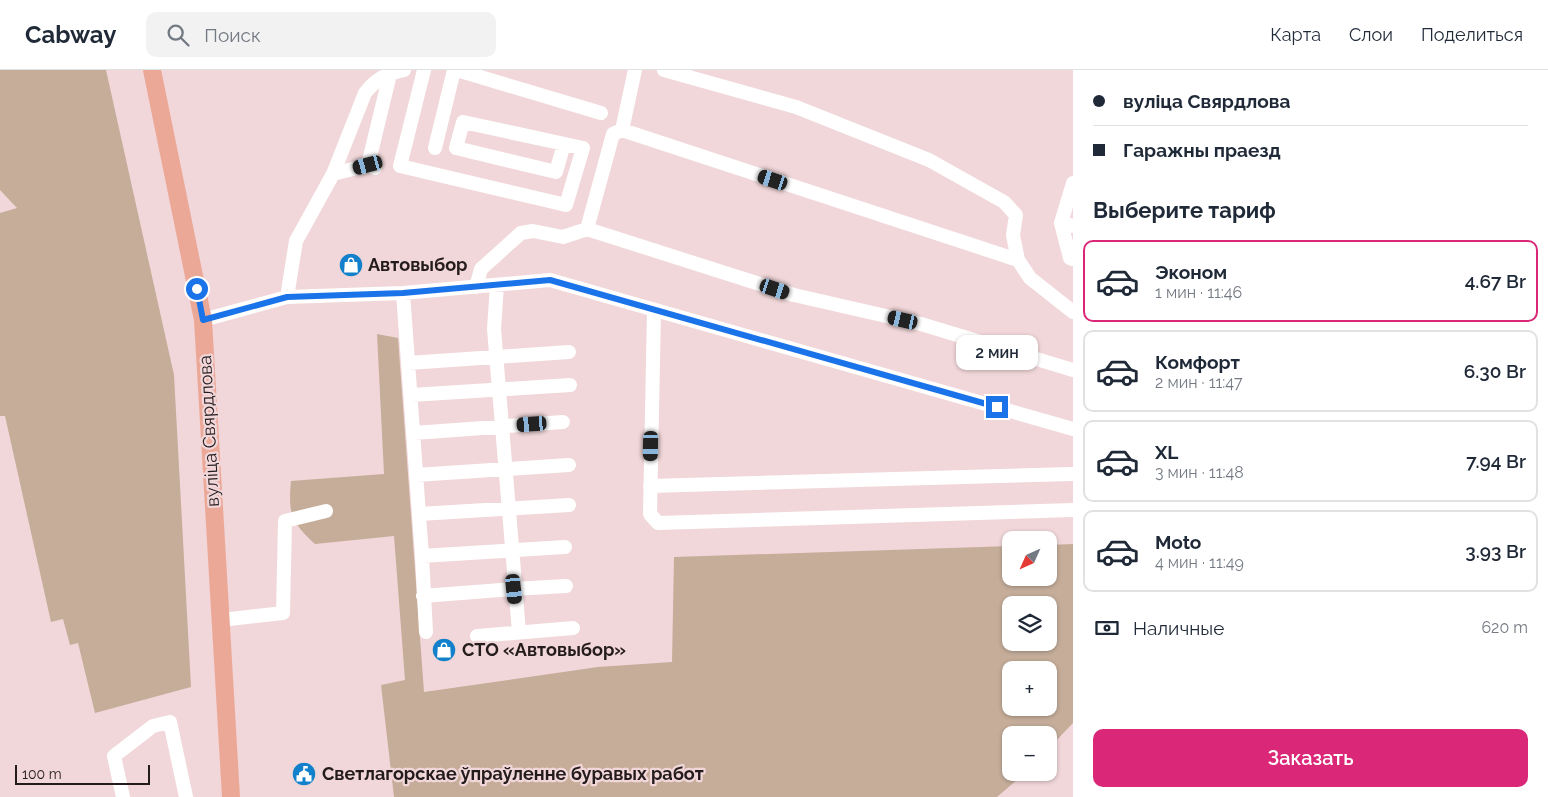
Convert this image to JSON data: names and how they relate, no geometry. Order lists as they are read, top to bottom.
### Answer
{
  "streets": {
    "main road": ["вуліца Свярдлова"]
  },
  "places": {
    "shop": ["Автовыбор", "СТО «Автовыбор»"],
    "public building": ["Светлагорскае ўпраўленне буравых работ"]
  },
  "scale_bar": "100 m",
  "north": "bottom left",
  "page": {
    "header": "Cabway",
    "search": "Поиск",
    "nav": ["Карта", "Слои", "Поделиться"],
    "banner": ["вуліца Свярдлова", "Гаражны праезд"],
    "heading": "Выберите тариф",
    "list": [
      {
        "name": "Эконом",
        "note": "1 мин · 11:46",
        "value": "4.67 Br"
      },
      {
        "name": "Комфорт",
        "note": "2 мин · 11:47",
        "value": "6.30 Br"
      },
      {
        "name": "XL",
        "note": "3 мин · 11:48",
        "value": "7.94 Br"
      },
      {
        "name": "Moto",
        "note": "4 мин · 11:49",
        "value": "3.93 Br"
      }
    ],
    "bubble": "2 мин",
    "map_buttons": ["+", "−"],
    "pay": ["Наличные", "620 m"],
    "buttons": "Заказать",
    "scale": "100 m"
  }
}
